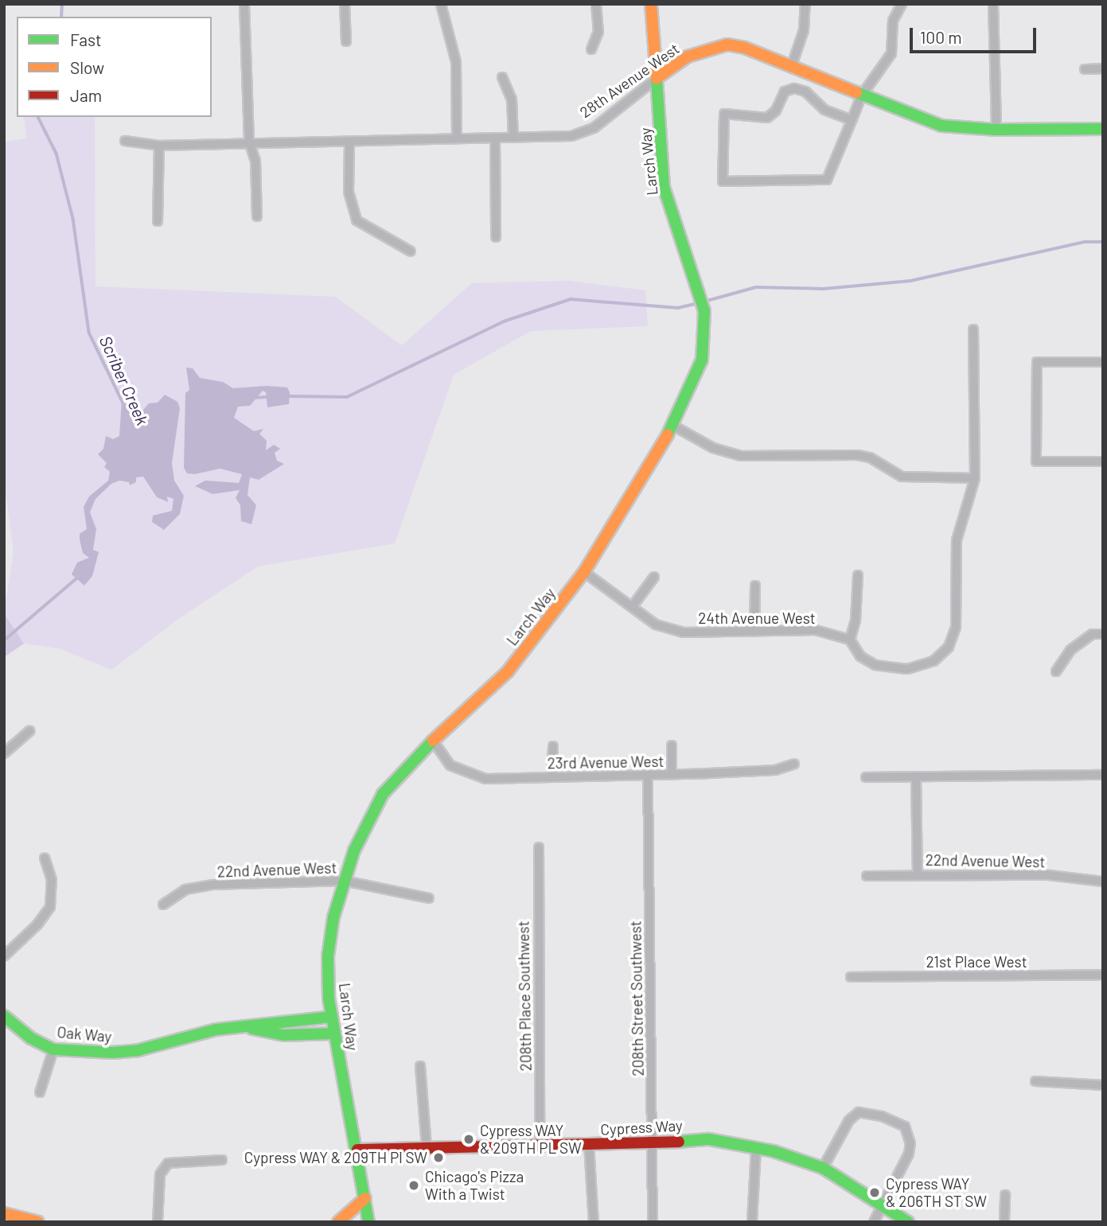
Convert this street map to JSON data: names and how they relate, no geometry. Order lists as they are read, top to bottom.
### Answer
{
  "streets": {
    "street": [
      "28th Avenue West",
      "Larch Way",
      "24th Avenue West",
      "23rd Avenue West",
      "22nd Avenue West",
      "21st Place West",
      "208th Place Southwest",
      "208th Street Southwest",
      "Oak Way",
      "Cypress Way"
    ]
  },
  "crossings": [
    ["28th Avenue West", "Larch Way"],
    ["Larch Way", "24th Avenue West"],
    ["Larch Way", "23rd Avenue West"],
    ["Larch Way", "22nd Avenue West"],
    ["Larch Way", "Cypress Way"],
    ["23rd Avenue West", "208th Street Southwest"],
    ["208th Place Southwest", "Cypress Way"],
    ["208th Street Southwest", "Cypress Way"]
  ],
  "water": ["Scriber Creek"],
  "places": [
    "Cypress WAY & 209TH PL SW",
    "Cypress WAY & 209TH Pl SW",
    "Chicago's Pizza With a Twist",
    "Cypress WAY & 206TH ST SW"
  ],
  "legend": ["Fast", "Slow", "Jam"],
  "scale_bar": "100 m"
}
